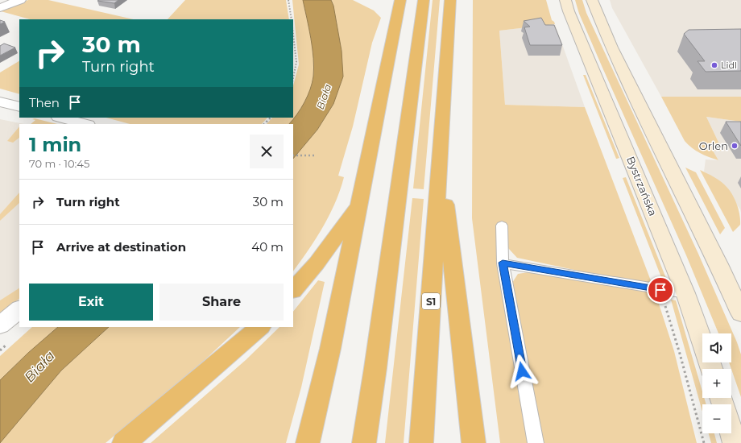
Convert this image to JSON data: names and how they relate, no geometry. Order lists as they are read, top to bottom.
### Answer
{
  "streets": {
    "highway": ["S1"],
    "main road": ["Bystrzańska"]
  },
  "water": ["Biała"],
  "places": ["Lidl", "Orlen"],
  "page": {
    "turn": ["30 m", "Turn right"],
    "then": "Then",
    "heading": ["1 min", "70 m · 10:45"],
    "list": [
      {
        "name": "Turn right",
        "value": "30 m"
      },
      {
        "name": "Arrive at destination",
        "value": "40 m"
      }
    ],
    "buttons": ["Exit", "Share"],
    "map_buttons": ["+", "−"]
  }
}
